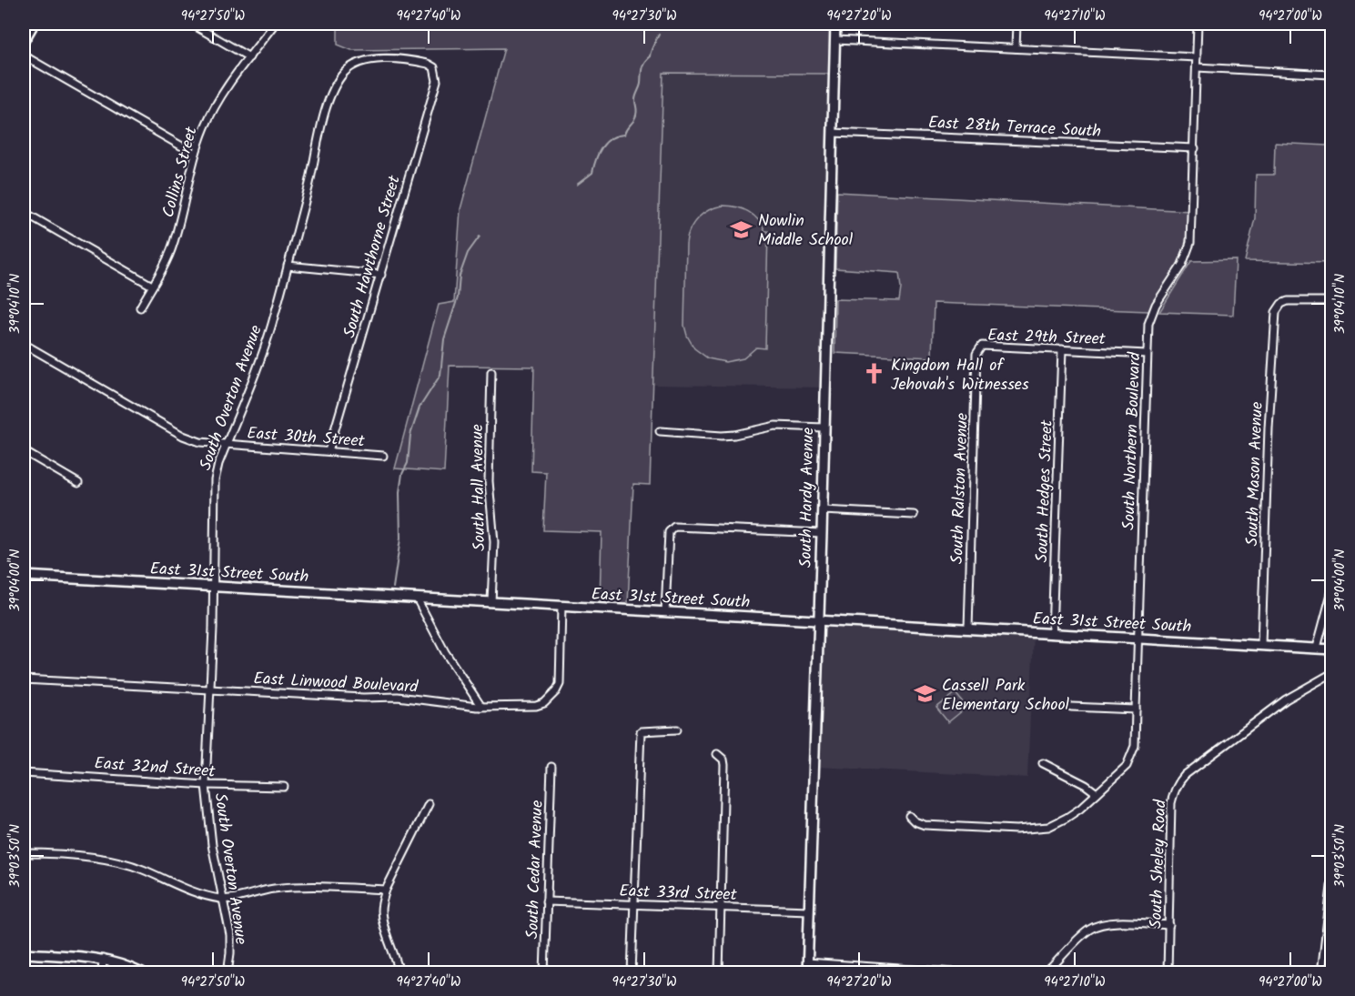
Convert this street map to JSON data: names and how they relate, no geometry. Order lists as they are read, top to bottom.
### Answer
{
  "streets": {
    "street": [
      "East 28th Terrace South",
      "Collins Street",
      "South Hawthorne Street",
      "East 29th Street",
      "South Overton Avenue",
      "East 30th Street",
      "South Northern Boulevard",
      "South Mason Avenue",
      "South Hall Avenue",
      "South Ralston Avenue",
      "South Hedges Street",
      "South Hardy Avenue",
      "East 31st Street South",
      "East Linwood Boulevard",
      "East 32nd Street",
      "South Sheley Road",
      "South Cedar Avenue",
      "East 33rd Street"
    ]
  },
  "crossings": [
    ["East 28th Terrace South", "South Northern Boulevard"],
    ["East 28th Terrace South", "South Hardy Avenue"],
    ["South Hawthorne Street", "South Overton Avenue"],
    ["South Hawthorne Street", "East 30th Street"],
    ["East 29th Street", "South Northern Boulevard"],
    ["East 29th Street", "South Ralston Avenue"],
    ["East 29th Street", "South Hedges Street"],
    ["South Overton Avenue", "East 30th Street"],
    ["South Overton Avenue", "East 31st Street South"],
    ["South Overton Avenue", "East Linwood Boulevard"],
    ["South Overton Avenue", "East 32nd Street"],
    ["South Northern Boulevard", "East 31st Street South"],
    ["South Mason Avenue", "East 31st Street South"],
    ["South Hall Avenue", "East 31st Street South"],
    ["South Ralston Avenue", "East 31st Street South"],
    ["South Hedges Street", "East 31st Street South"],
    ["South Hardy Avenue", "East 31st Street South"],
    ["South Hardy Avenue", "East 33rd Street"],
    ["East 31st Street South", "East Linwood Boulevard"],
    ["South Cedar Avenue", "East 33rd Street"]
  ],
  "places": {
    "school or university": ["Nowlin Middle School", "Cassell Park Elementary School"],
    "church": ["Kingdom Hall of Jehovah's Witnesses"]
  },
  "coordinates": [
    "94°27'50\"W",
    "94°27'40\"W",
    "94°27'30\"W",
    "94°27'20\"W",
    "94°27'10\"W",
    "94°27'00\"W",
    "39°04'10\"N",
    "39°04'00\"N",
    "39°03'50\"N"
  ]
}
